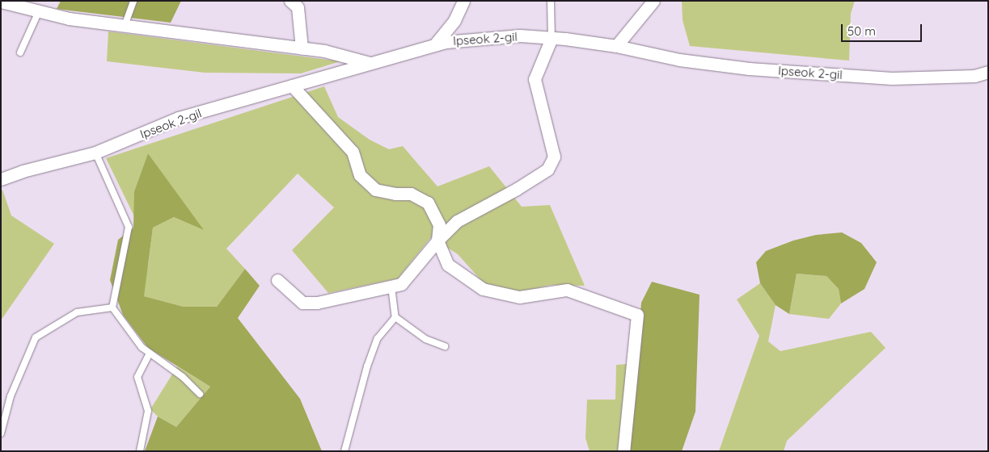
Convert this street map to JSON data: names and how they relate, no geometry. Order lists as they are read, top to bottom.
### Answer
{
  "streets": {
    "street": ["Ipseok 2-gil"]
  },
  "scale_bar": "50 m"
}
